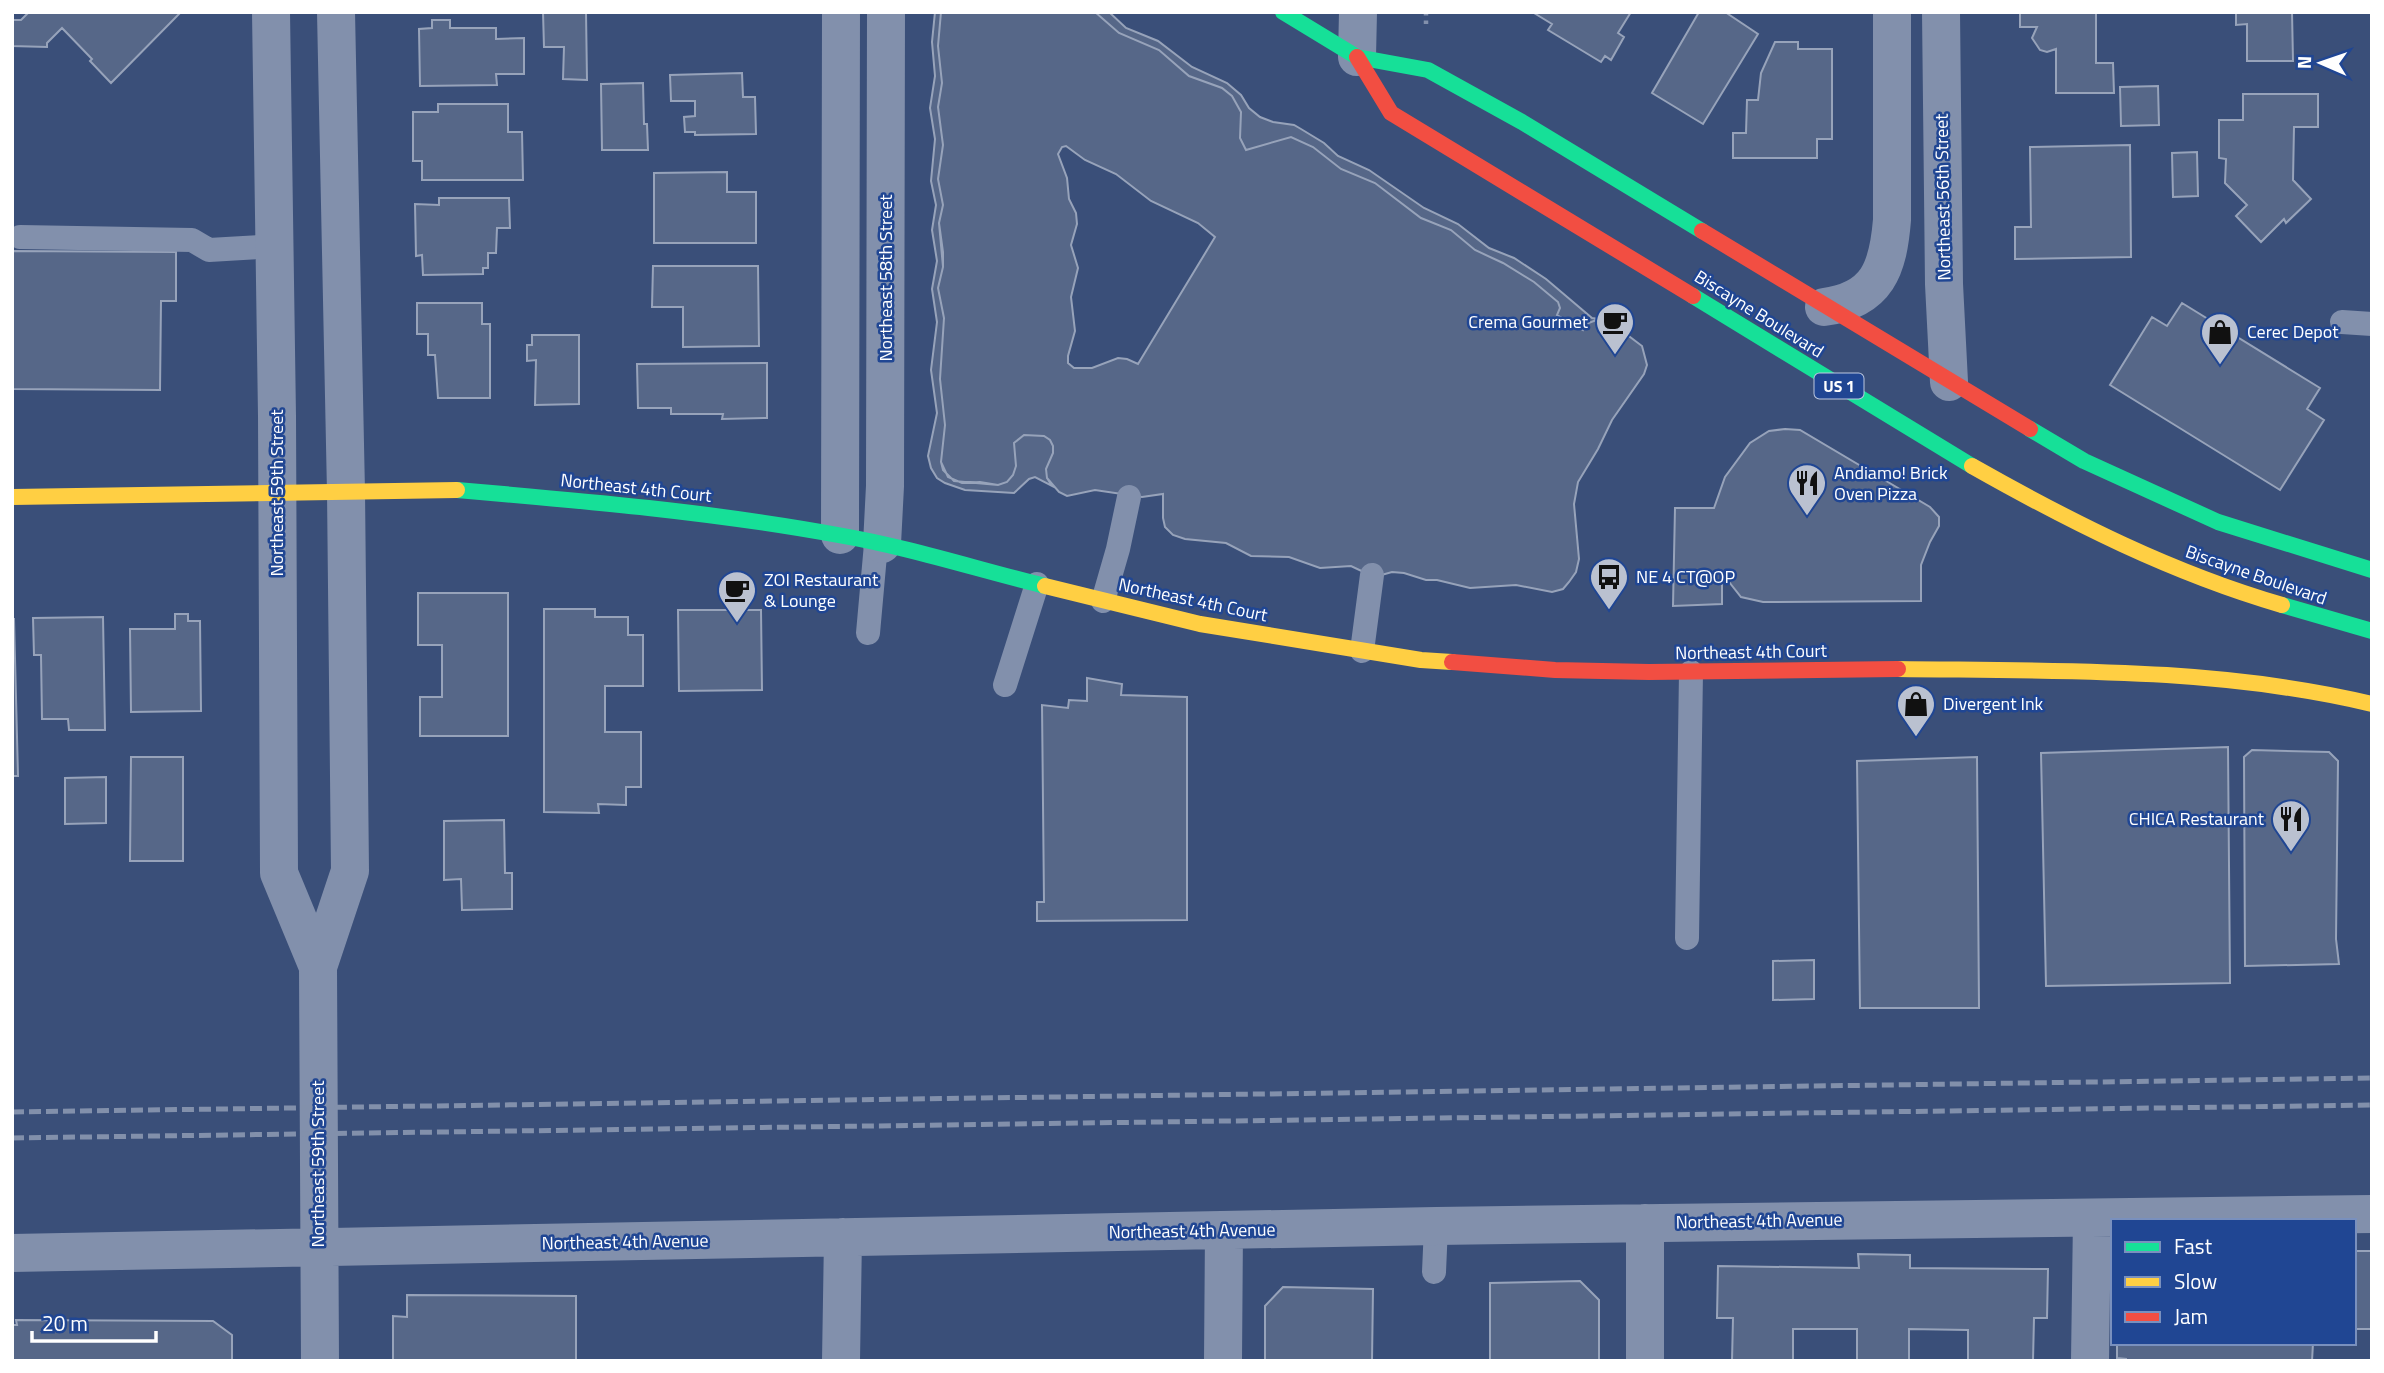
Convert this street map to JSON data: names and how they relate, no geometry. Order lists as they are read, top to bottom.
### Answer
{
  "streets": {
    "main road": ["Biscayne Boulevard", "US 1", "Northeast 4th Court"],
    "street": [
      "Northeast 56th Street",
      "Northeast 58th Street",
      "Northeast 59th Street",
      "Northeast 4th Avenue"
    ]
  },
  "crossings": [
    ["Northeast 56th Street", "Biscayne Boulevard"],
    ["Northeast 58th Street", "Northeast 4th Court"],
    ["Northeast 4th Court", "Northeast 59th Street"],
    ["Northeast 59th Street", "Northeast 4th Avenue"]
  ],
  "places": {
    "cafe": ["Crema Gourmet", "ZOI Restaurant & Lounge"],
    "shop": ["Cerec Depot", "Divergent Ink"],
    "restaurant": ["Andiamo! Brick Oven Pizza", "CHICA Restaurant"],
    "bus stop": ["NE 4 CT@OP"]
  },
  "legend": ["Fast", "Slow", "Jam"],
  "scale_bar": "20 m",
  "north": "left"
}
